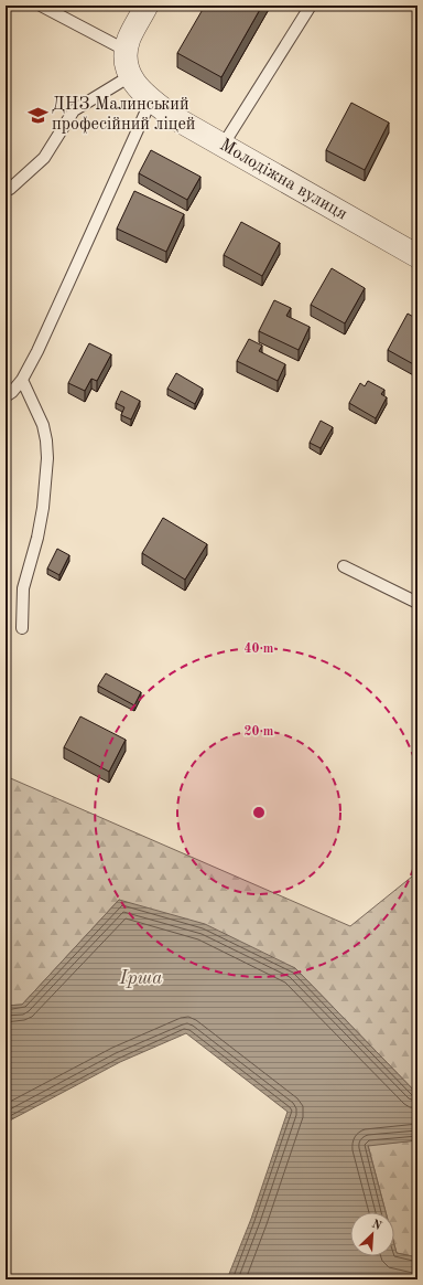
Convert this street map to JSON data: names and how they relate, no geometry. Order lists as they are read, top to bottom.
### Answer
{
  "streets": {
    "street": ["Молодіжна вулиця"]
  },
  "water": ["Ірша"],
  "places": {
    "school or university": ["ДНЗ Малинський професійний ліцей"]
  },
  "north": "top right",
  "rings": ["40 m", "20 m"]
}
